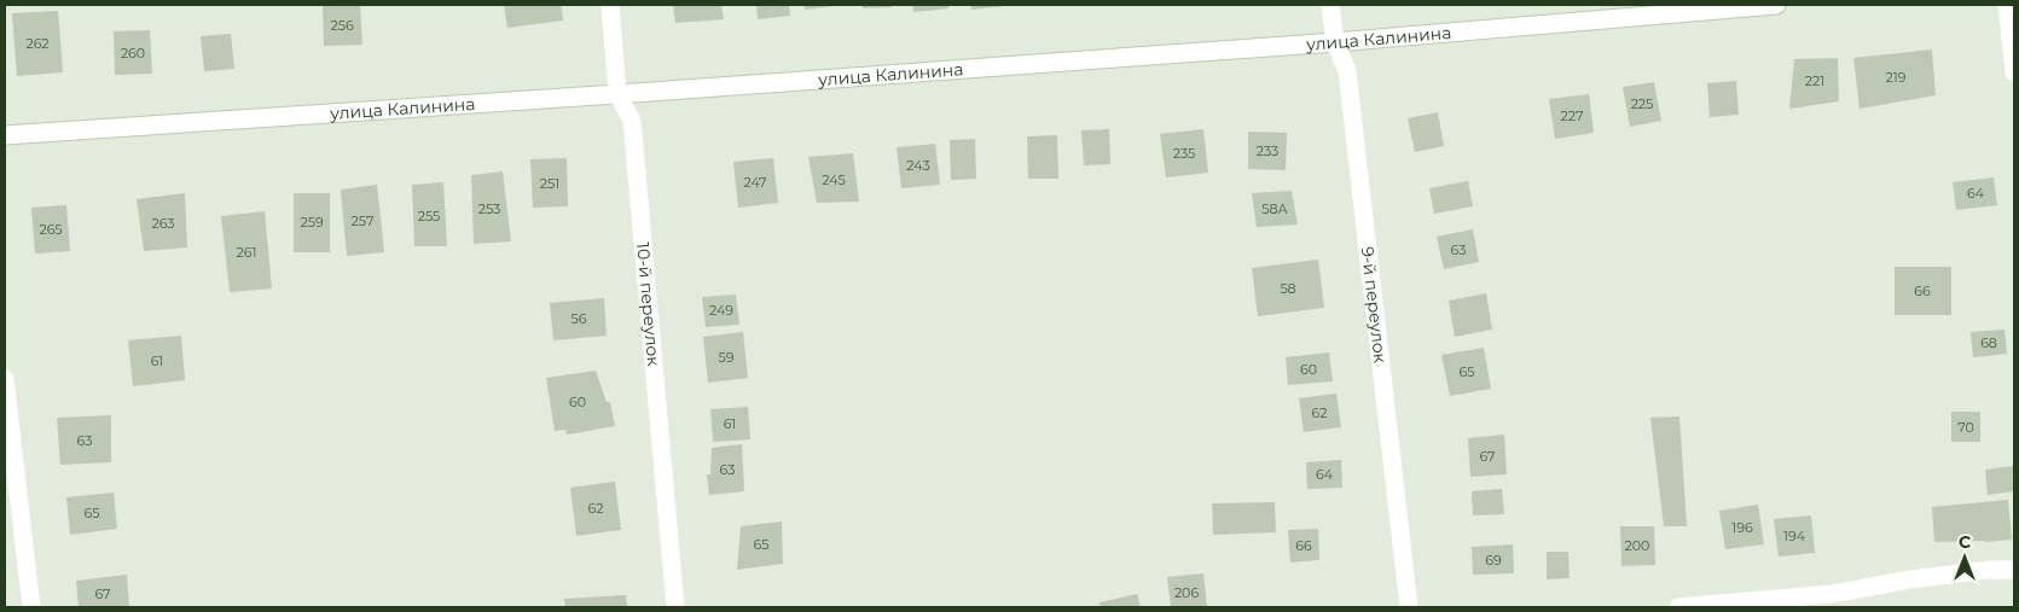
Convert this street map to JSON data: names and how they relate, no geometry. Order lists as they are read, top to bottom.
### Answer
{
  "streets": {
    "street": ["улица Калинина", "10-й переулок", "9-й переулок"]
  },
  "crossings": [
    ["улица Калинина", "10-й переулок"],
    ["улица Калинина", "9-й переулок"]
  ],
  "house_numbers": [
    "256",
    "262",
    "260",
    "219",
    "221",
    "225",
    "227",
    "233",
    "235",
    "243",
    "245",
    "247",
    "251",
    "64",
    "253",
    "58А",
    "255",
    "257",
    "259",
    "263",
    "265",
    "63",
    "261",
    "58",
    "66",
    "249",
    "56",
    "68",
    "59",
    "61",
    "60",
    "65",
    "60",
    "62",
    "61",
    "70",
    "63",
    "67",
    "63",
    "64",
    "62",
    "65",
    "196",
    "194",
    "65",
    "66",
    "200",
    "69",
    "206",
    "67"
  ],
  "north": "top"
}
